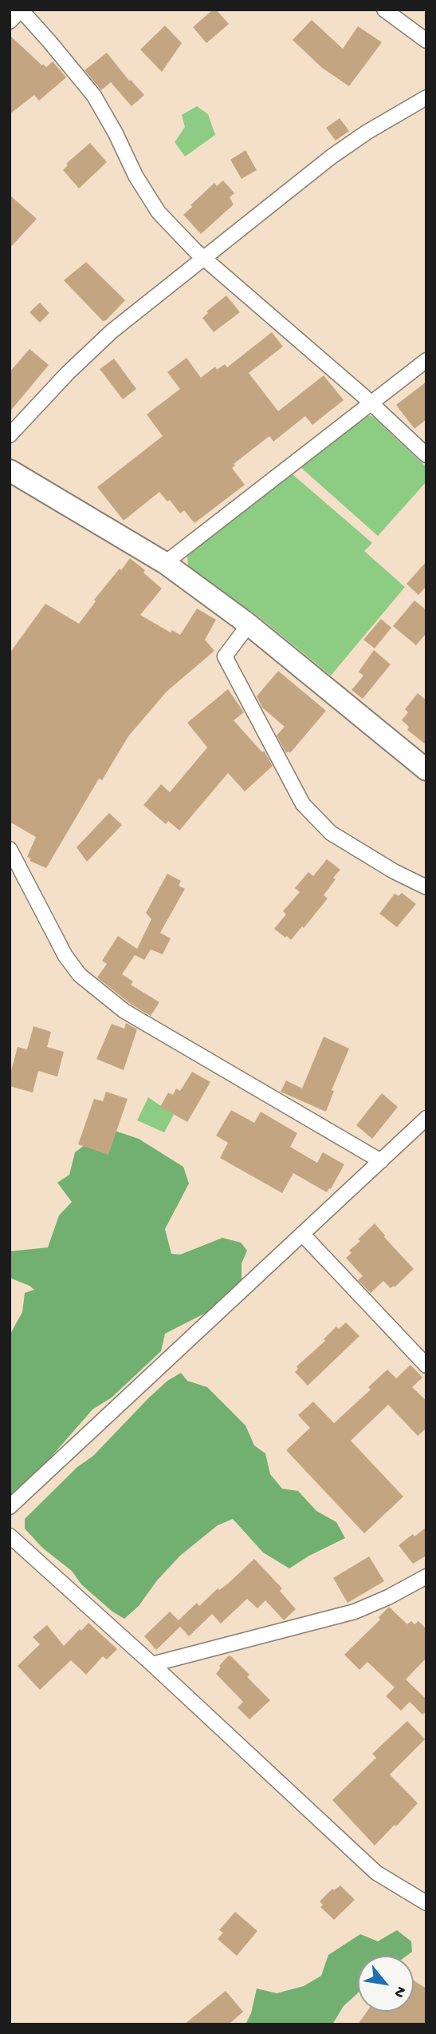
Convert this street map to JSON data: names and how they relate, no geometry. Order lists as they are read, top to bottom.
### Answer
{
  "north": "bottom right"
}
